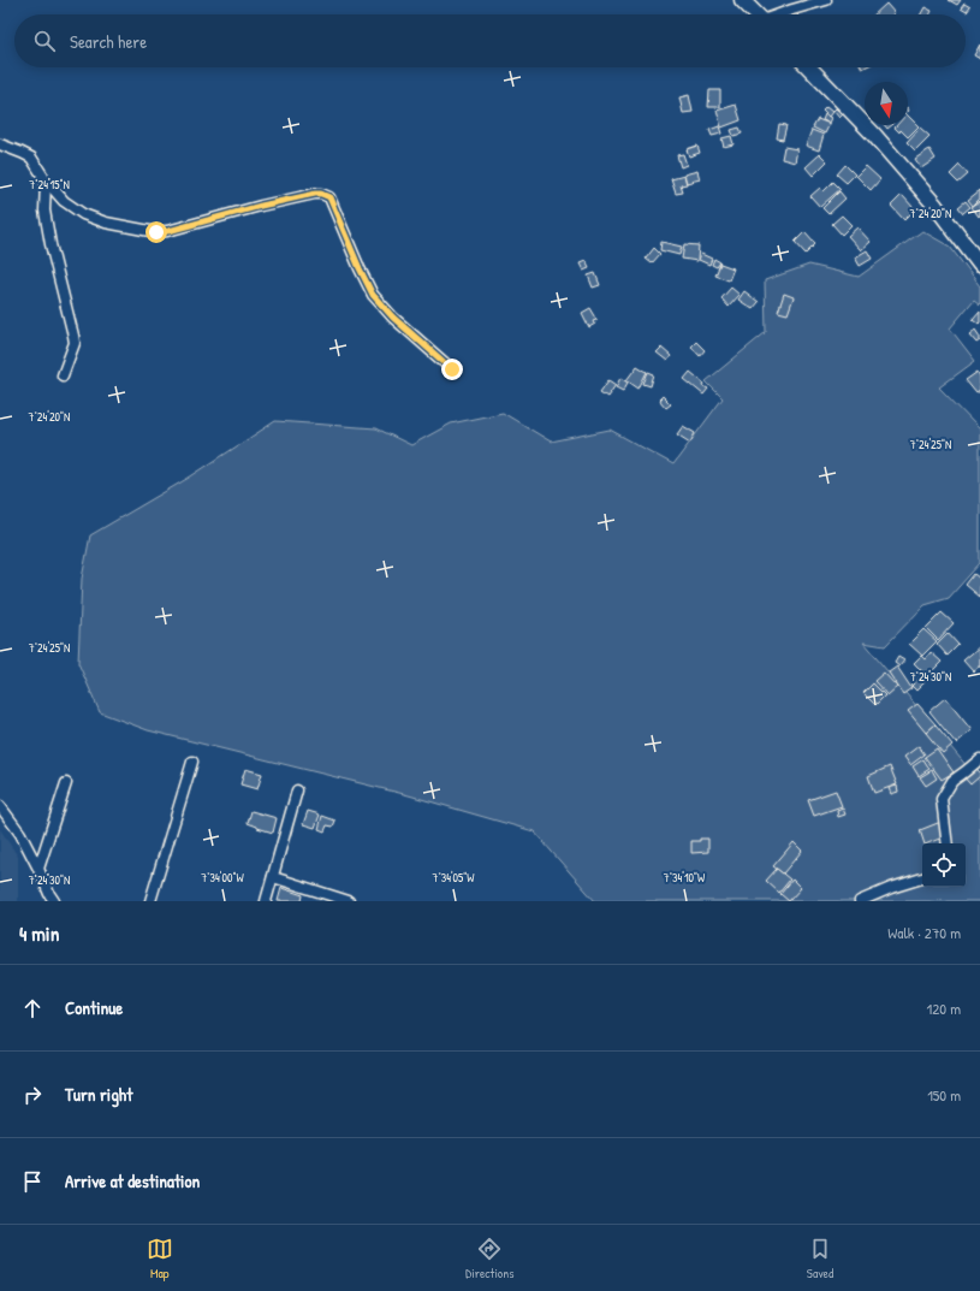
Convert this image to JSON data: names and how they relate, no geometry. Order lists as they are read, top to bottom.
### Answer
{
  "north": "bottom",
  "page": {
    "search": "Search here",
    "heading": ["4 min", "Walk · 270 m"],
    "list": [
      ["Continue", "120 m"],
      ["Turn right", "150 m"],
      "Arrive at destination"
    ],
    "nav": ["Map", "Directions", "Saved"]
  },
  "coordinates": [
    "7°24'15\"N",
    "7°24'20\"N",
    "7°24'25\"N",
    "7°24'30\"N",
    "7°34'00\"W",
    "7°34'05\"W",
    "7°34'10\"W"
  ]
}
